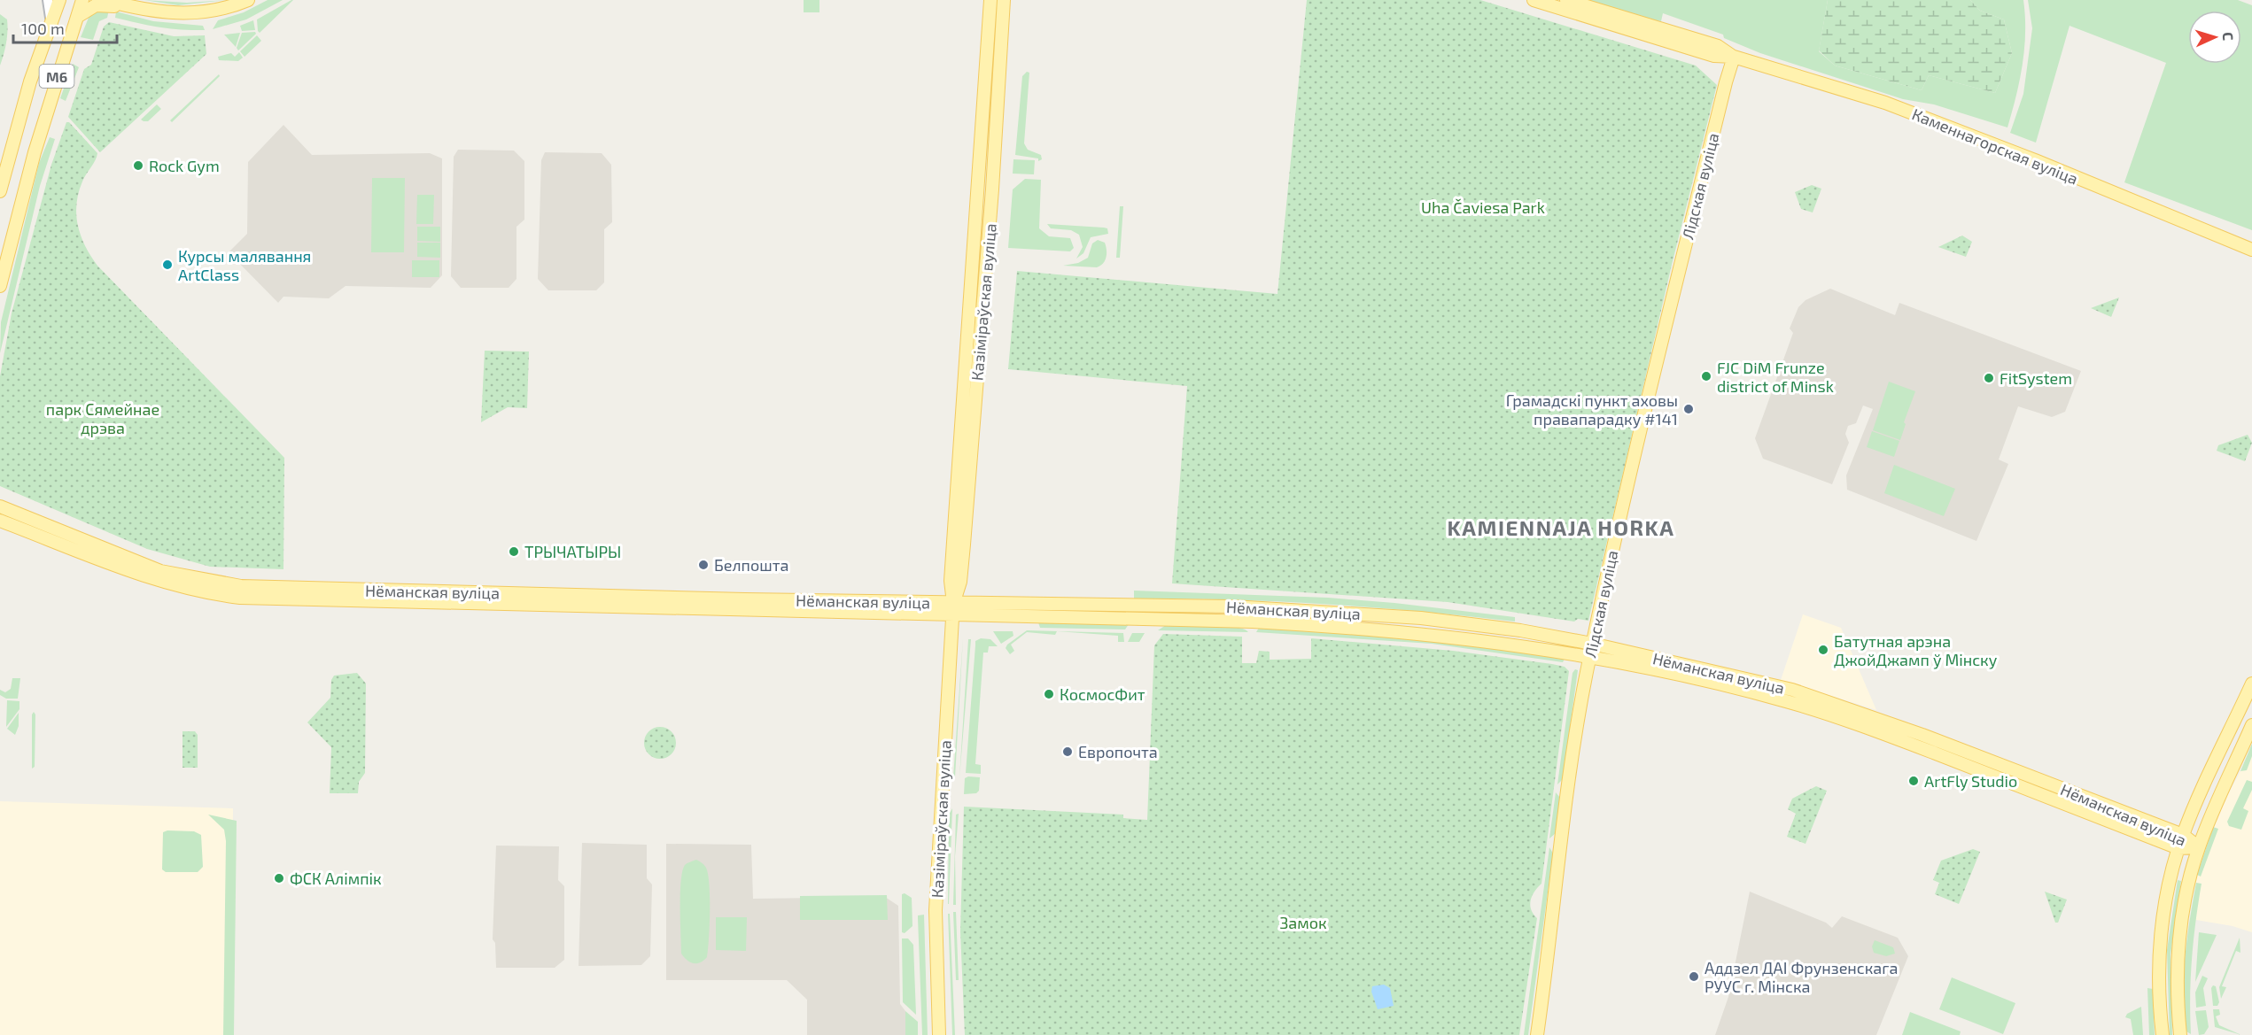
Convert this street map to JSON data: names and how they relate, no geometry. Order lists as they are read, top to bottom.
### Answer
{
  "streets": {
    "main road": [
      "М6",
      "Каменнагорская вуліца",
      "Лідская вуліца",
      "Казіміраўская вуліца",
      "Нёманская вуліца"
    ]
  },
  "crossings": [
    ["Каменнагорская вуліца", "Лідская вуліца"],
    ["Лідская вуліца", "Нёманская вуліца"],
    ["Казіміраўская вуліца", "Нёманская вуліца"]
  ],
  "districts": ["KAMIENNAJA HORKA"],
  "parks": ["Uha Čaviesa Park", "парк Сямейнае дрэва", "Замок"],
  "places": [
    "Rock Gym",
    "Курсы малявання ArtClass",
    "FJC DiM Frunze district of Minsk",
    "FitSystem",
    "Грамадскі пункт аховы правапарадку #141",
    "ТРЫЧАТЫРЫ",
    "Белпошта",
    "Батутная арэна ДжойДжамп ў Мінску",
    "КосмосФит",
    "Европочта",
    "ArtFly Studio",
    "ФСК Алімпік",
    "Аддзел ДАІ Фрунзенскага РУУС г. Мінска"
  ],
  "scale_bar": "100 m",
  "north": "right"
}
